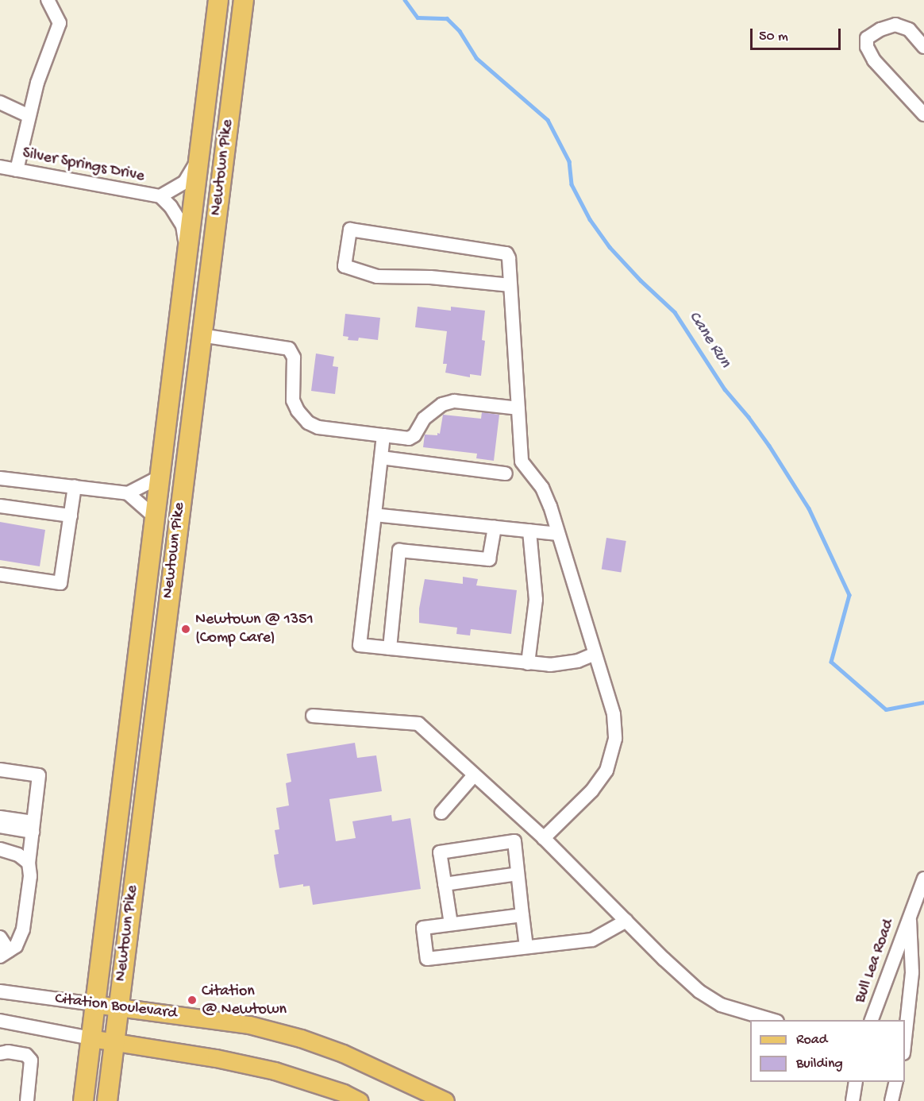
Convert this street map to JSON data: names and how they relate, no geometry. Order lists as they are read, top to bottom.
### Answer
{
  "streets": {
    "highway": ["Newtown Pike"],
    "main road": ["Citation Boulevard"],
    "street": ["Silver Springs Drive", "Bull Lea Road"]
  },
  "crossings": [
    ["Silver Springs Drive", "Newtown Pike"],
    ["Newtown Pike", "Citation Boulevard"]
  ],
  "water": ["Cane Run"],
  "places": ["Newtown @ 1351 (Comp Care)", "Citation @ Newtown"],
  "legend": ["Road", "Building"],
  "scale_bar": "50 m"
}
